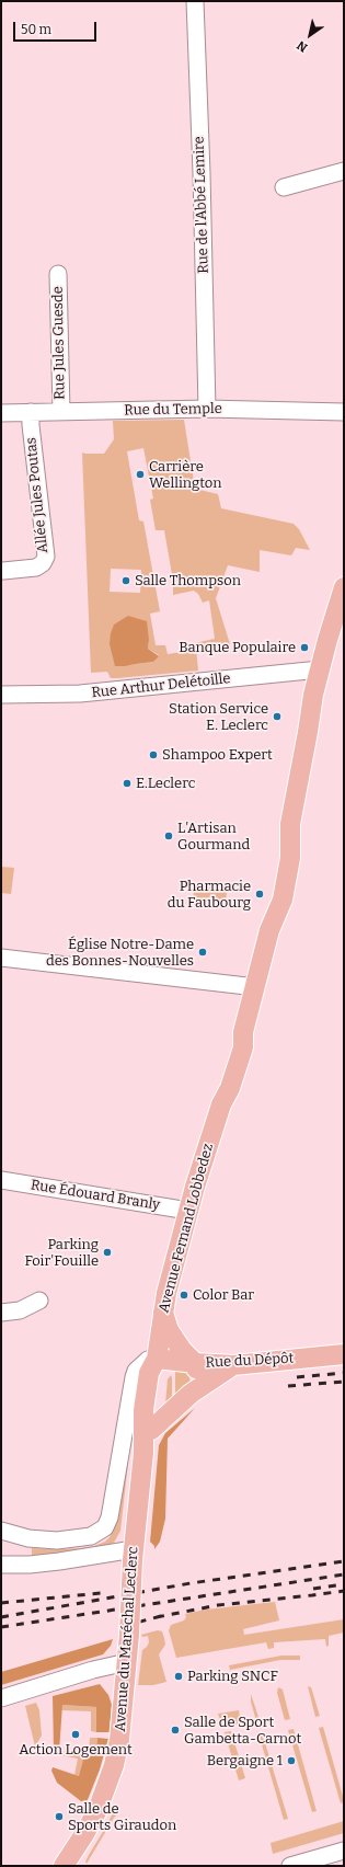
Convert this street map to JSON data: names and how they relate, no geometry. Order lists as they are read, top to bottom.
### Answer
{
  "streets": {
    "main road": ["Avenue Fernand Lobbedez", "Rue du Dépôt", "Avenue du Maréchal Leclerc"],
    "street": [
      "Rue de l'Abbé Lemire",
      "Rue Jules Guesde",
      "Rue du Temple",
      "Allée Jules Poutas",
      "Rue Arthur Delétoille",
      "Rue Édouard Branly"
    ]
  },
  "crossings": [
    ["Rue de l'Abbé Lemire", "Rue du Temple"],
    ["Rue Jules Guesde", "Rue du Temple"],
    ["Rue du Temple", "Allée Jules Poutas"],
    ["Rue Arthur Delétoille", "Avenue Fernand Lobbedez"],
    ["Rue Édouard Branly", "Avenue Fernand Lobbedez"],
    ["Avenue Fernand Lobbedez", "Rue du Dépôt"],
    ["Avenue Fernand Lobbedez", "Avenue du Maréchal Leclerc"],
    ["Rue du Dépôt", "Avenue du Maréchal Leclerc"]
  ],
  "places": [
    "Carrière Wellington",
    "Salle Thompson",
    "Banque Populaire",
    "Station Service E. Leclerc",
    "Shampoo Expert",
    "E.Leclerc",
    "L'Artisan Gourmand",
    "Pharmacie du Faubourg",
    "Église Notre-Dame des Bonnes-Nouvelles",
    "Parking Foir'Fouille",
    "Color Bar",
    "Parking SNCF",
    "Salle de Sport Gambetta-Carnot",
    "Action Logement",
    "Bergaigne 1",
    "Salle de Sports Giraudon"
  ],
  "scale_bar": "50 m",
  "north": "bottom left"
}
